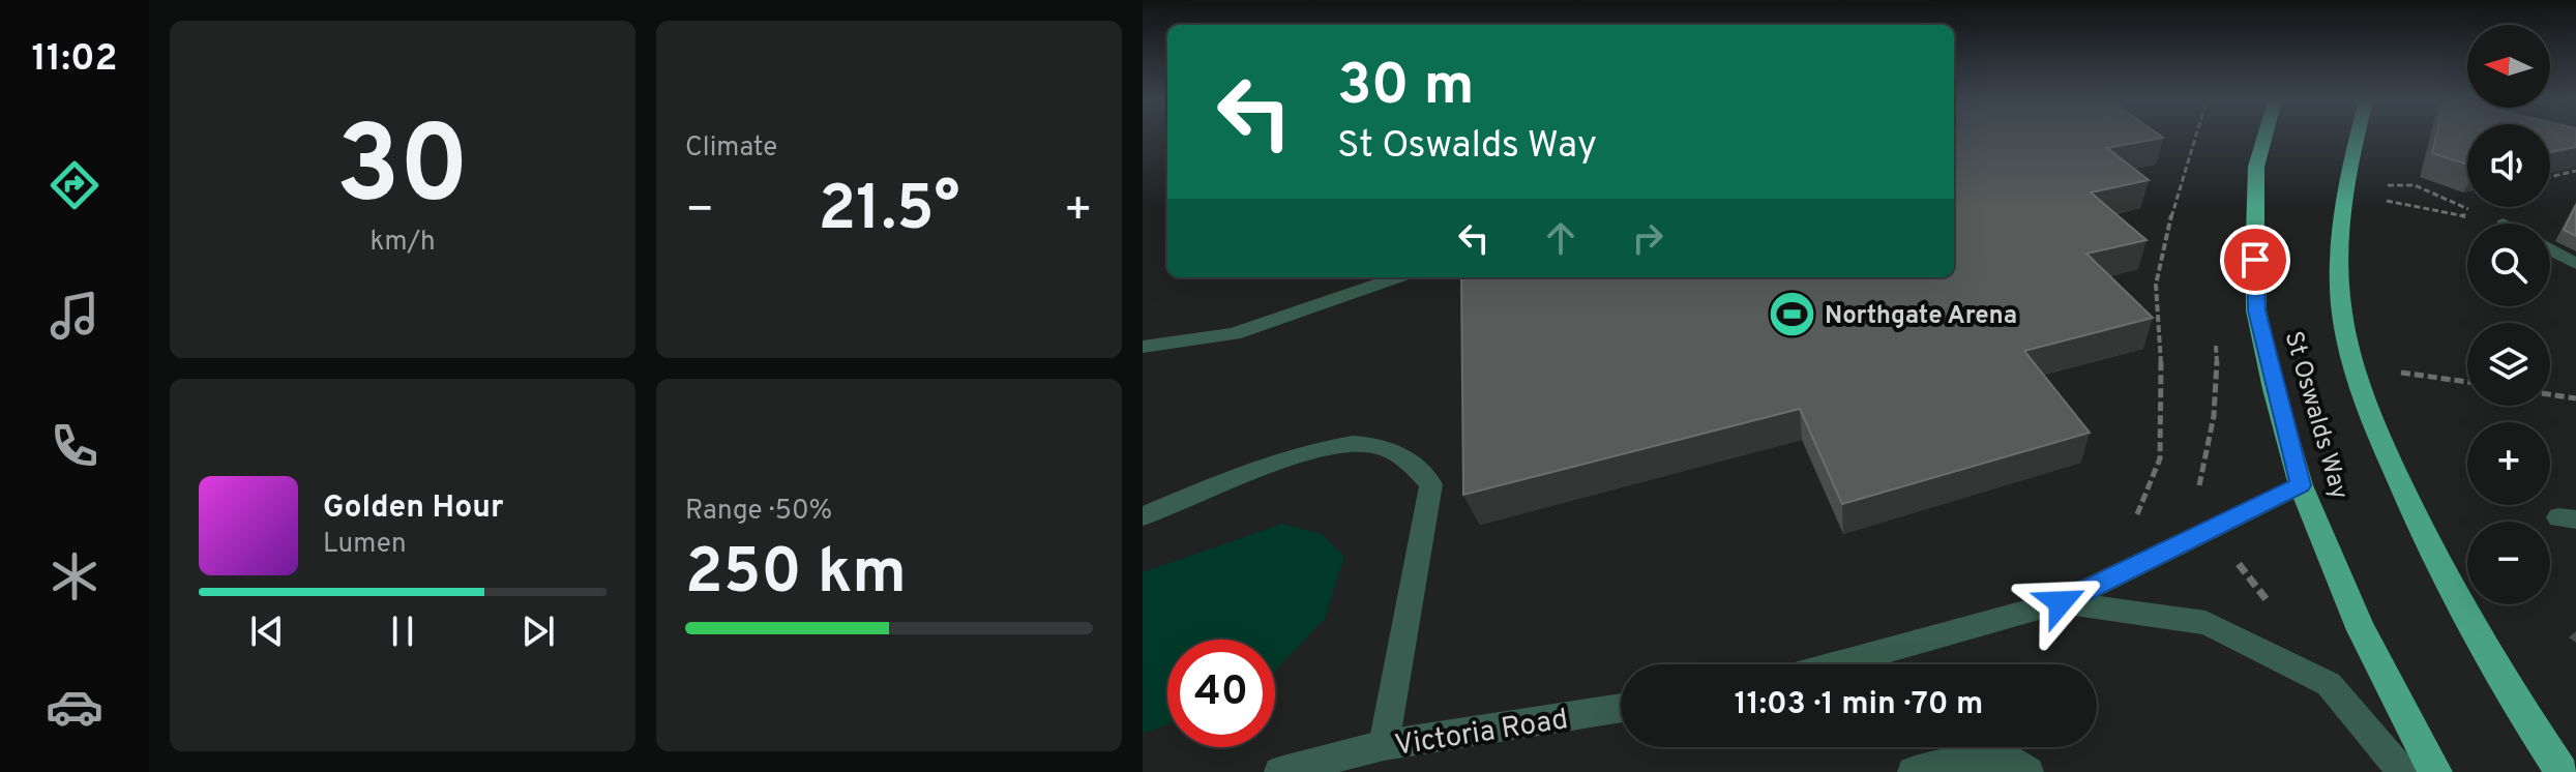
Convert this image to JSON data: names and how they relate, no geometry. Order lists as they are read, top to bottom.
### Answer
{
  "streets": {
    "highway": ["St Oswalds Way"],
    "street": ["Victoria Road"]
  },
  "places": {
    "sports": ["Northgate Arena"]
  },
  "north": "left",
  "page": {
    "tabs": "11:02",
    "tile": [
      ["30", "km/h"],
      "Climate",
      ["Range · 50%", "250 km"]
    ],
    "map_buttons": ["+", "−"],
    "turn": ["30 m", "St Oswalds Way"],
    "heat": ["−", "21.5°", "+"],
    "song": ["Golden Hour", "Lumen"],
    "limit": "40",
    "trip": "11:03 · 1 min · 70 m"
  }
}
